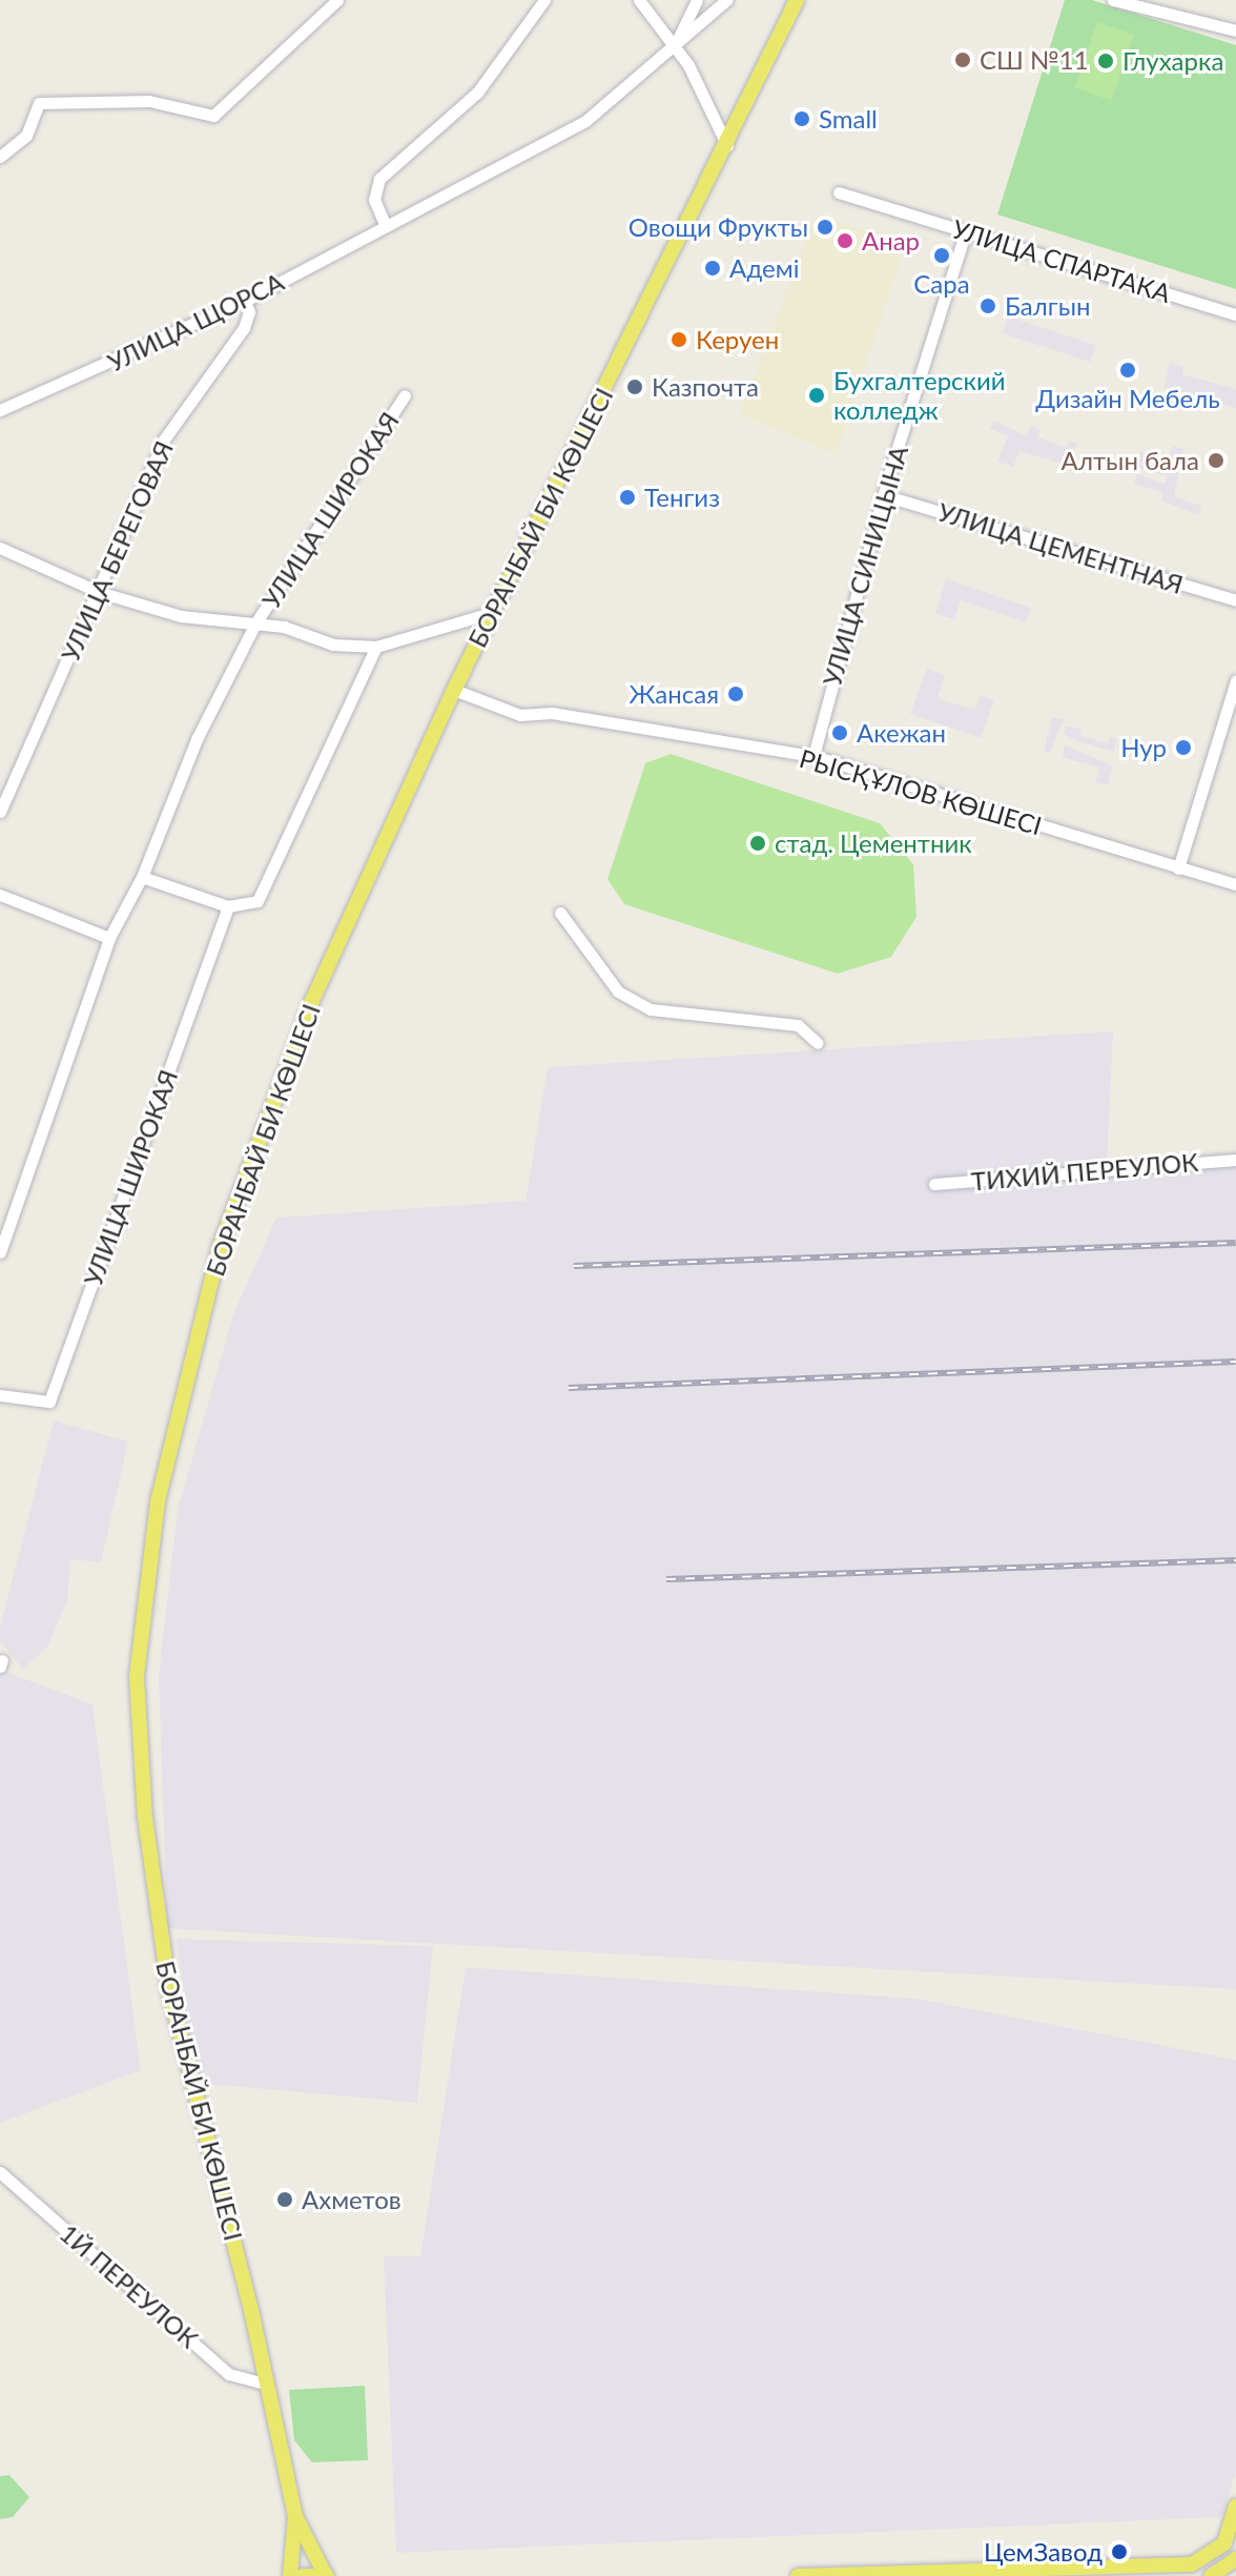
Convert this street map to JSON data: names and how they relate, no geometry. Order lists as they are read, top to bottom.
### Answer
{
  "streets": {
    "main road": ["БОРАНБАЙ БИ КӨШЕСІ"],
    "street": [
      "УЛИЦА СПАРТАКА",
      "УЛИЦА ЩОРСА",
      "УЛИЦА ШИРОКАЯ",
      "УЛИЦА ЦЕМЕНТНАЯ",
      "УЛИЦА БЕРЕГОВАЯ",
      "УЛИЦА СИНИЦЫНА",
      "РЫСҚҰЛОВ КӨШЕСІ",
      "ТИХИЙ ПЕРЕУЛОК",
      "1Й ПЕРЕУЛОК"
    ]
  },
  "crossings": [
    ["УЛИЦА СПАРТАКА", "УЛИЦА СИНИЦЫНА"],
    ["УЛИЦА ЩОРСА", "УЛИЦА БЕРЕГОВАЯ"],
    ["УЛИЦА ШИРОКАЯ", "БОРАНБАЙ БИ КӨШЕСІ"],
    ["УЛИЦА ШИРОКАЯ", "УЛИЦА БЕРЕГОВАЯ"],
    ["БОРАНБАЙ БИ КӨШЕСІ", "РЫСҚҰЛОВ КӨШЕСІ"],
    ["БОРАНБАЙ БИ КӨШЕСІ", "1Й ПЕРЕУЛОК"],
    ["УЛИЦА ЦЕМЕНТНАЯ", "УЛИЦА СИНИЦЫНА"],
    ["УЛИЦА СИНИЦЫНА", "РЫСҚҰЛОВ КӨШЕСІ"]
  ],
  "places": [
    "СШ №11",
    "Глухарка",
    "Small",
    "Овощи Фрукты",
    "Анар",
    "Сара",
    "Адемi",
    "Балгын",
    "Керуен",
    "Дизайн Мебель",
    "Казпочта",
    "Бухгалтерский колледж",
    "Алтын бала",
    "Тенгиз",
    "Жансая",
    "Акежан",
    "Нур",
    "стад. Цементник",
    "Ахметов",
    "ЦемЗавод"
  ]
}
